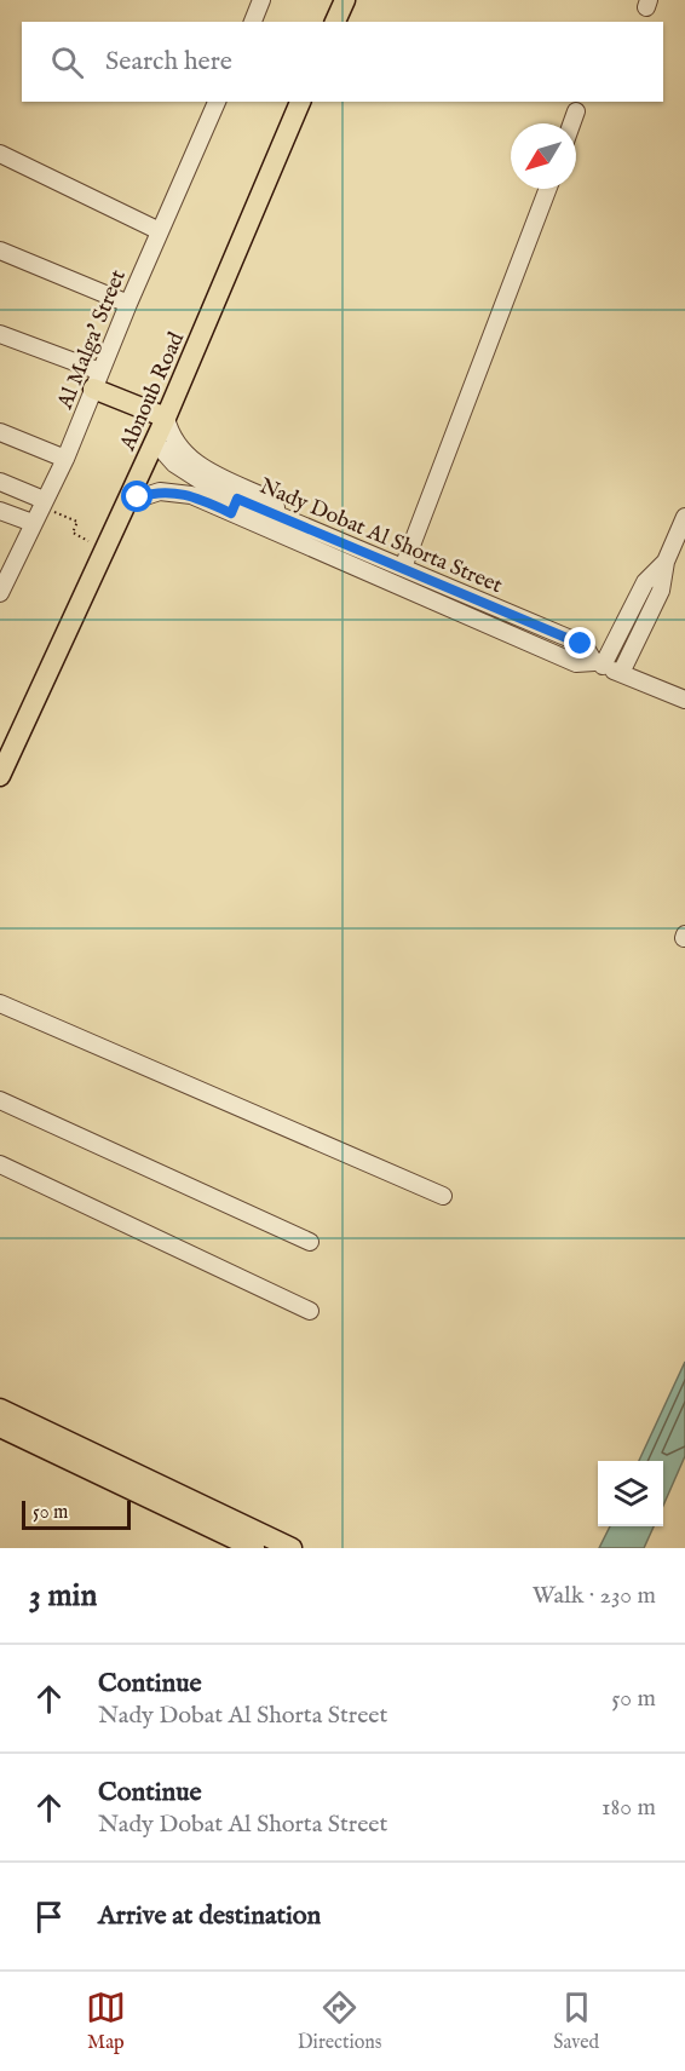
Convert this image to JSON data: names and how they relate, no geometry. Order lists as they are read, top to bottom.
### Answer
{
  "streets": {
    "main road": ["Abnoub Road"],
    "street": ["Al Malga' Street", "Nady Dobat Al Shorta Street"]
  },
  "crossings": [
    ["Abnoub Road", "Nady Dobat Al Shorta Street"]
  ],
  "scale_bar": "50 m",
  "north": "bottom left",
  "page": {
    "search": "Search here",
    "scale": "50 m",
    "heading": ["3 min", "Walk · 230 m"],
    "list": [
      ["Continue", "Nady Dobat Al Shorta Street", "50 m"],
      ["Continue", "Nady Dobat Al Shorta Street", "180 m"],
      "Arrive at destination"
    ],
    "nav": ["Map", "Directions", "Saved"]
  }
}
